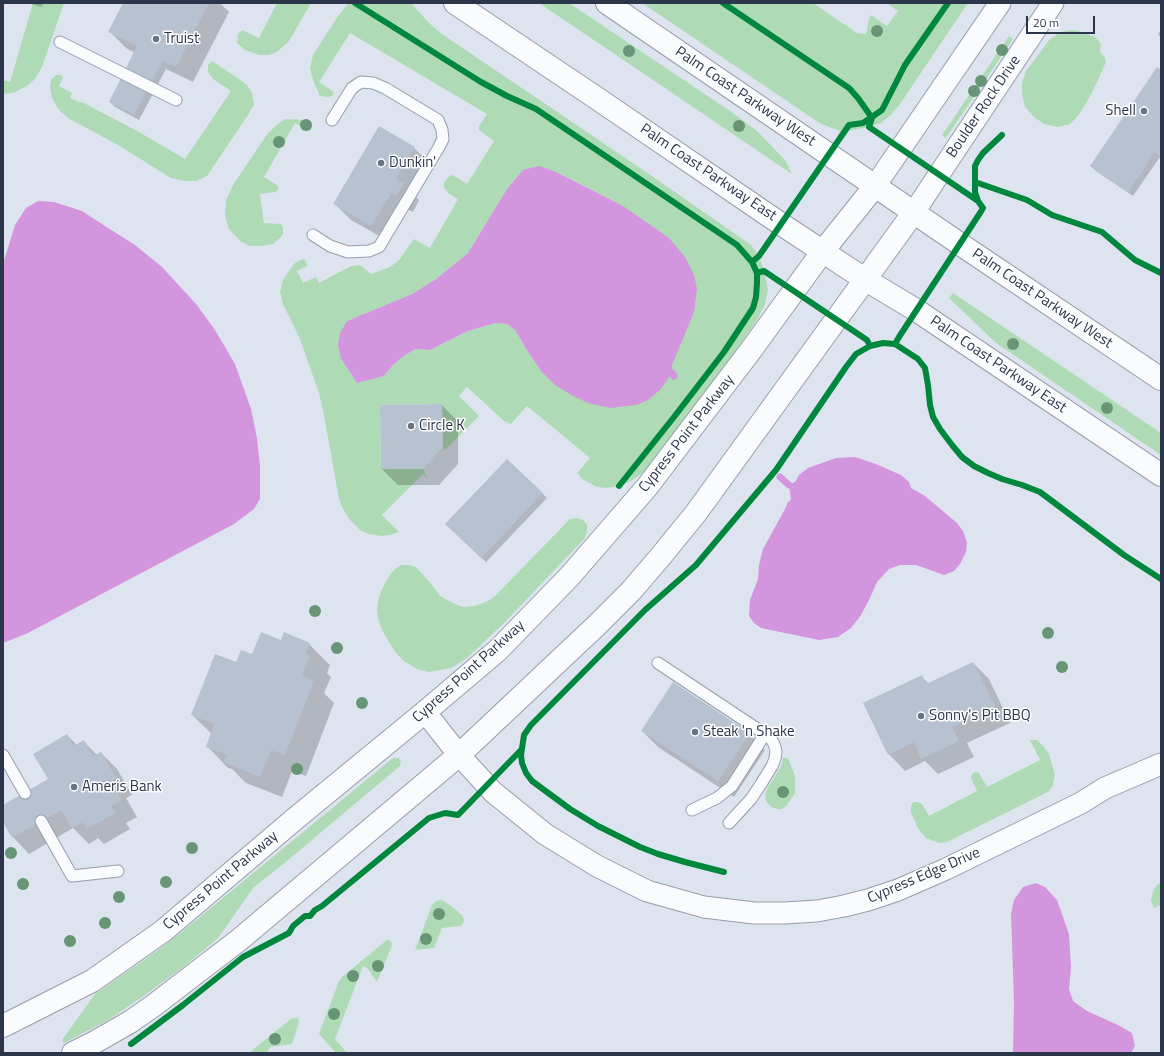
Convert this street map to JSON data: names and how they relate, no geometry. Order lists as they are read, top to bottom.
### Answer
{
  "streets": {
    "street": [
      "Palm Coast Parkway West",
      "Boulder Rock Drive",
      "Palm Coast Parkway East",
      "Cypress Point Parkway",
      "Cypress Edge Drive"
    ]
  },
  "crossings": [
    ["Palm Coast Parkway West", "Boulder Rock Drive"],
    ["Palm Coast Parkway West", "Cypress Point Parkway"],
    ["Palm Coast Parkway East", "Cypress Point Parkway"],
    ["Cypress Point Parkway", "Cypress Edge Drive"]
  ],
  "places": [
    "Truist",
    "Shell",
    "Dunkin'",
    "Circle K",
    "Sonny's Pit BBQ",
    "Steak 'n Shake",
    "Ameris Bank"
  ],
  "scale_bar": "20 m"
}
